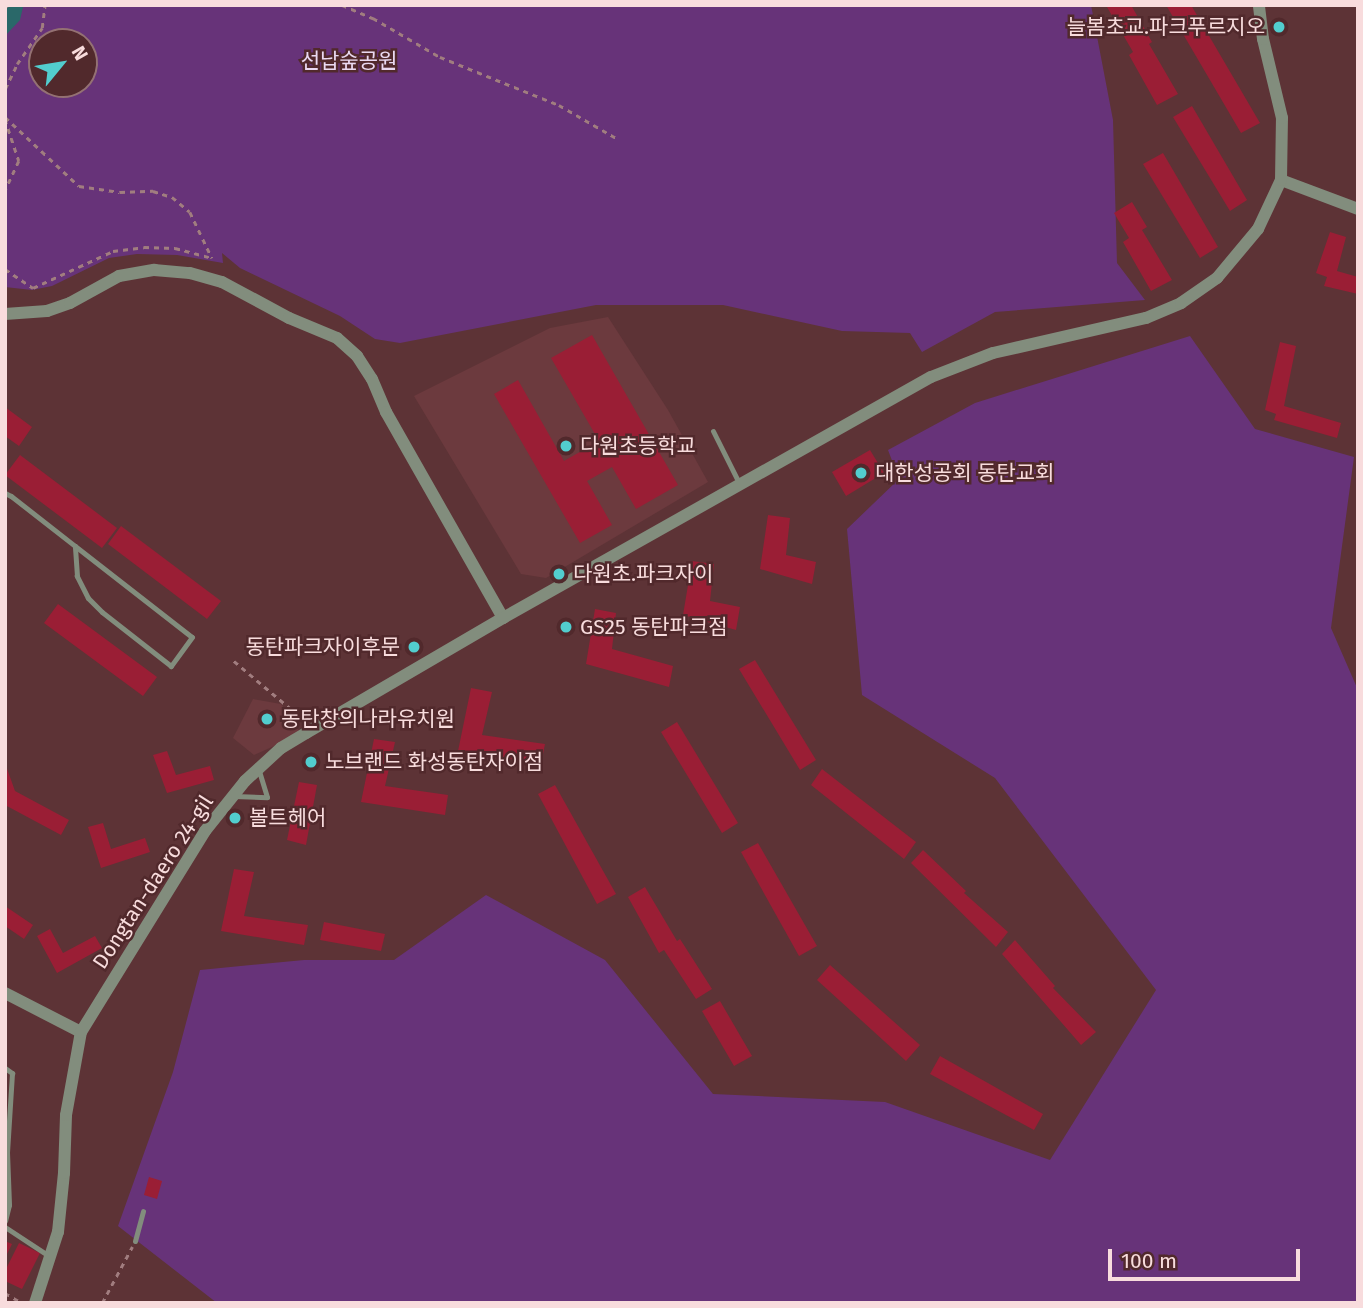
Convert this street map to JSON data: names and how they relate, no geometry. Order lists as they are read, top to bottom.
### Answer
{
  "streets": {
    "street": ["Dongtan-daero 24-gil"]
  },
  "parks": ["선납숲공원"],
  "places": [
    "늘봄초교.파크푸르지오",
    "다원초등학교",
    "대한성공회 동탄교회",
    "다원초.파크자이",
    "GS25 동탄파크점",
    "동탄파크자이후문",
    "동탄창의나라유치원",
    "노브랜드 화성동탄자이점",
    "볼트헤어"
  ],
  "scale_bar": "100 m",
  "north": "top right"
}
